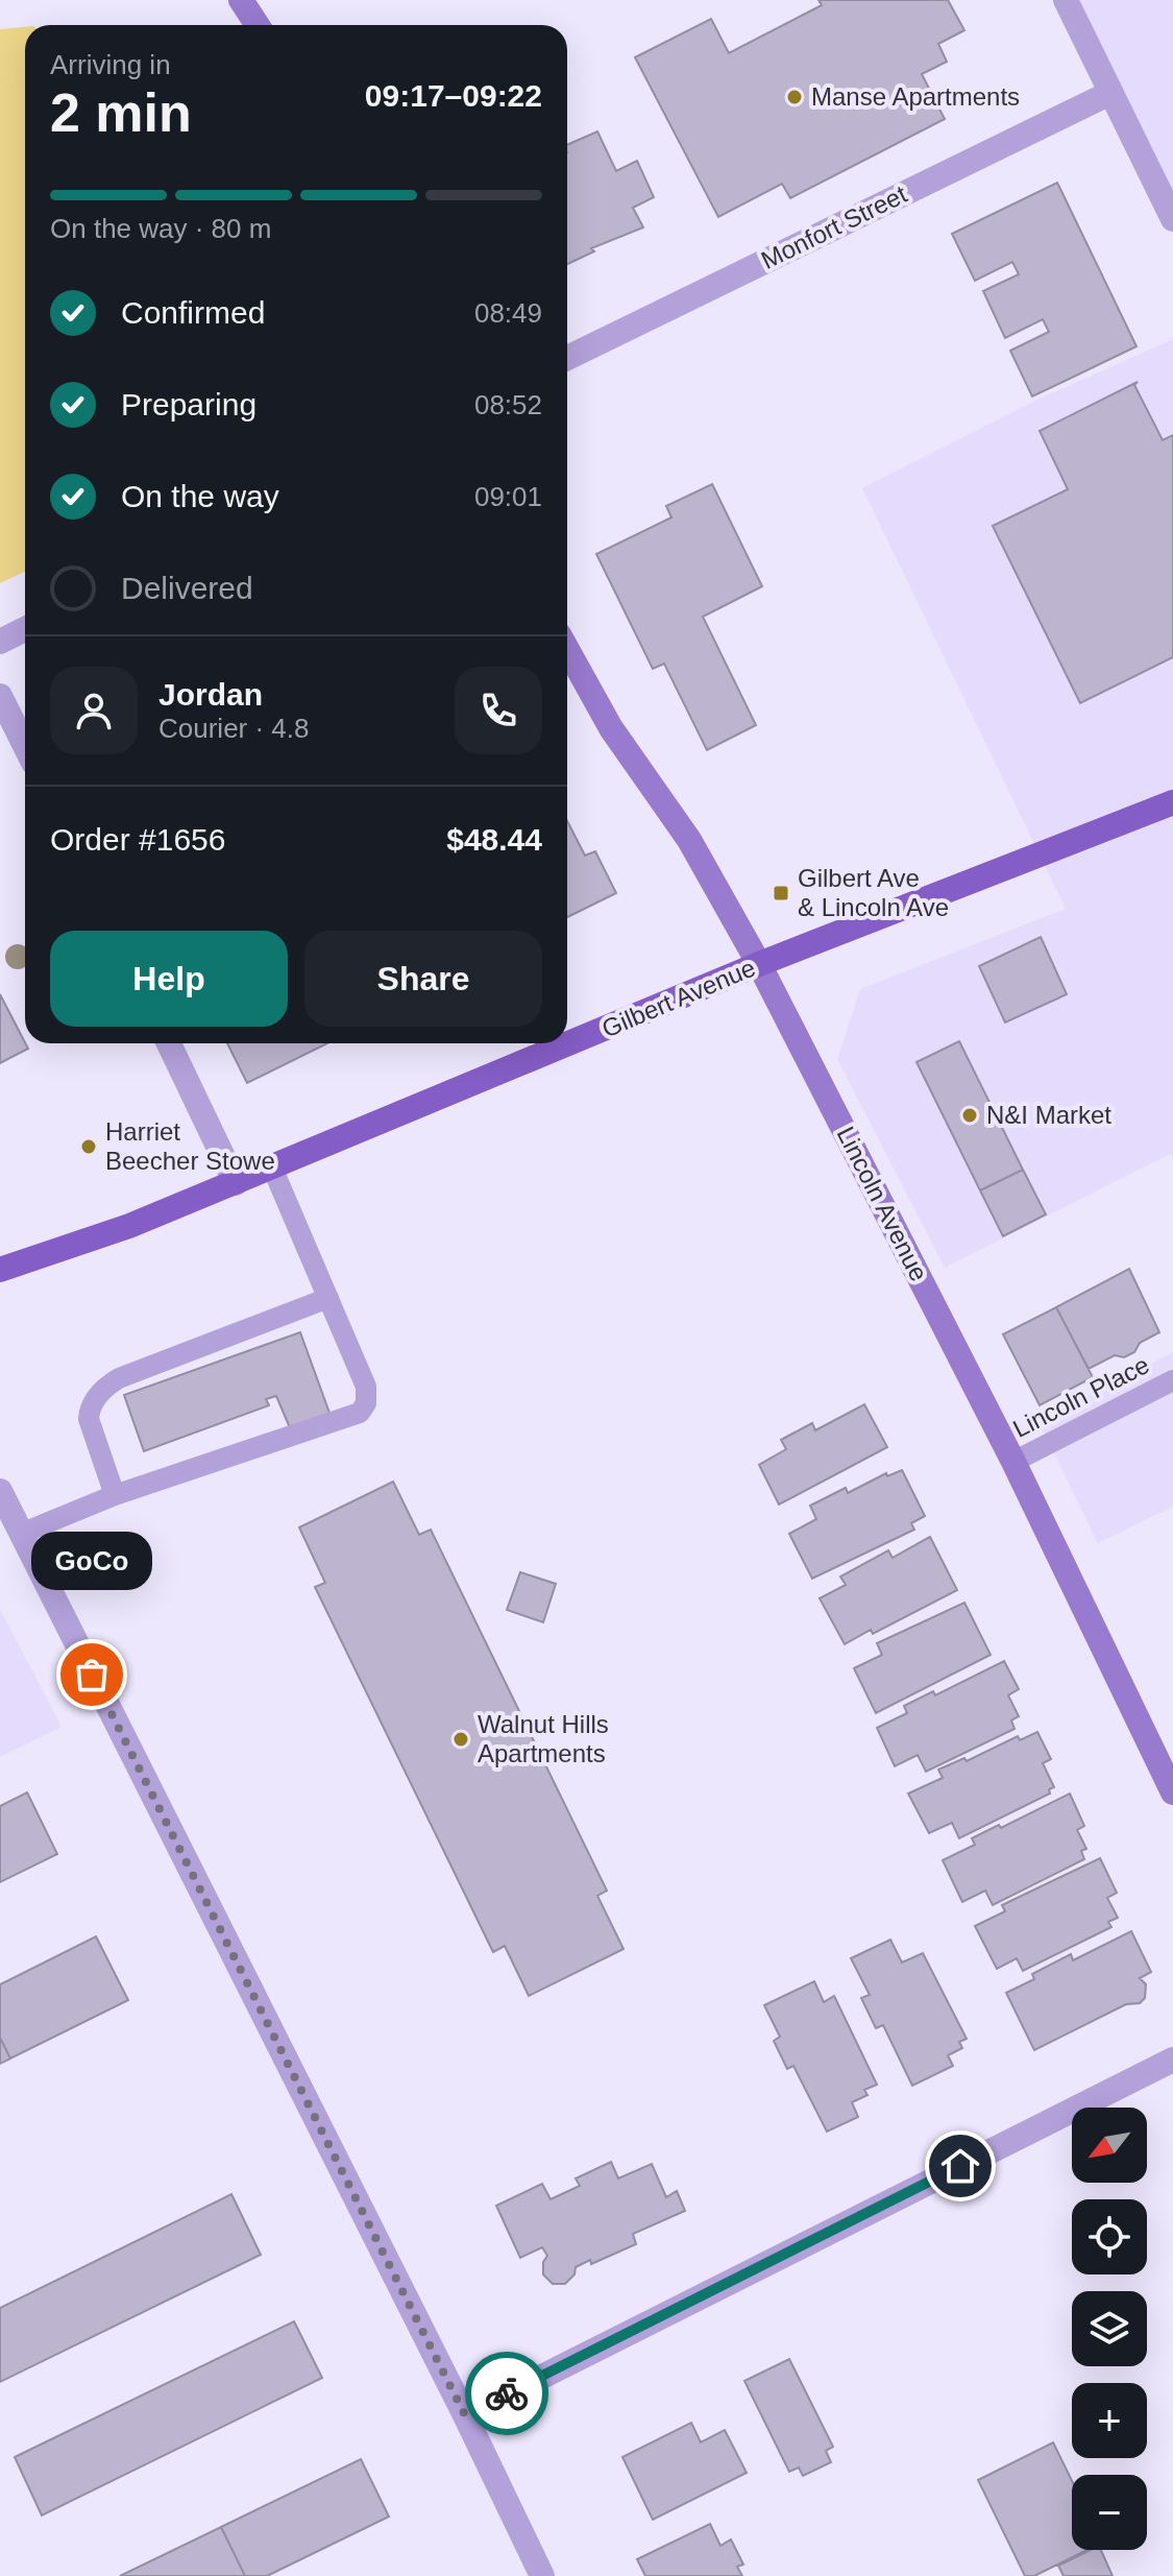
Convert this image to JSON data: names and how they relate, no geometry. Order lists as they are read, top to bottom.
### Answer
{
  "streets": {
    "main road": ["Gilbert Avenue"],
    "street": ["Monfort Street", "Lincoln Avenue"],
    "lane": ["Lincoln Place"]
  },
  "crossings": [
    ["Gilbert Avenue", "Lincoln Avenue"],
    ["Lincoln Avenue", "Lincoln Place"]
  ],
  "places": {
    "other": [
      "Manse Apartments",
      "N&I Market",
      "Harriet Beecher Stowe",
      "GoCo",
      "Walnut Hills Apartments"
    ],
    "transit": ["Gilbert Ave & Lincoln Ave"]
  },
  "north": "bottom left",
  "page": {
    "heading": ["2 min", "Arriving in", "09:17–09:22"],
    "panel": [
      "Jordan",
      "Courier · 4.8",
      "Order #1656",
      "$48.44"
    ],
    "bar": "On the way · 80 m",
    "list": [
      ["Confirmed", "08:49"],
      ["Preparing", "08:52"],
      ["On the way", "09:01"],
      "Delivered"
    ],
    "buttons": ["Help", "Share"],
    "bubble": "GoCo",
    "map_buttons": ["+", "−"]
  }
}
